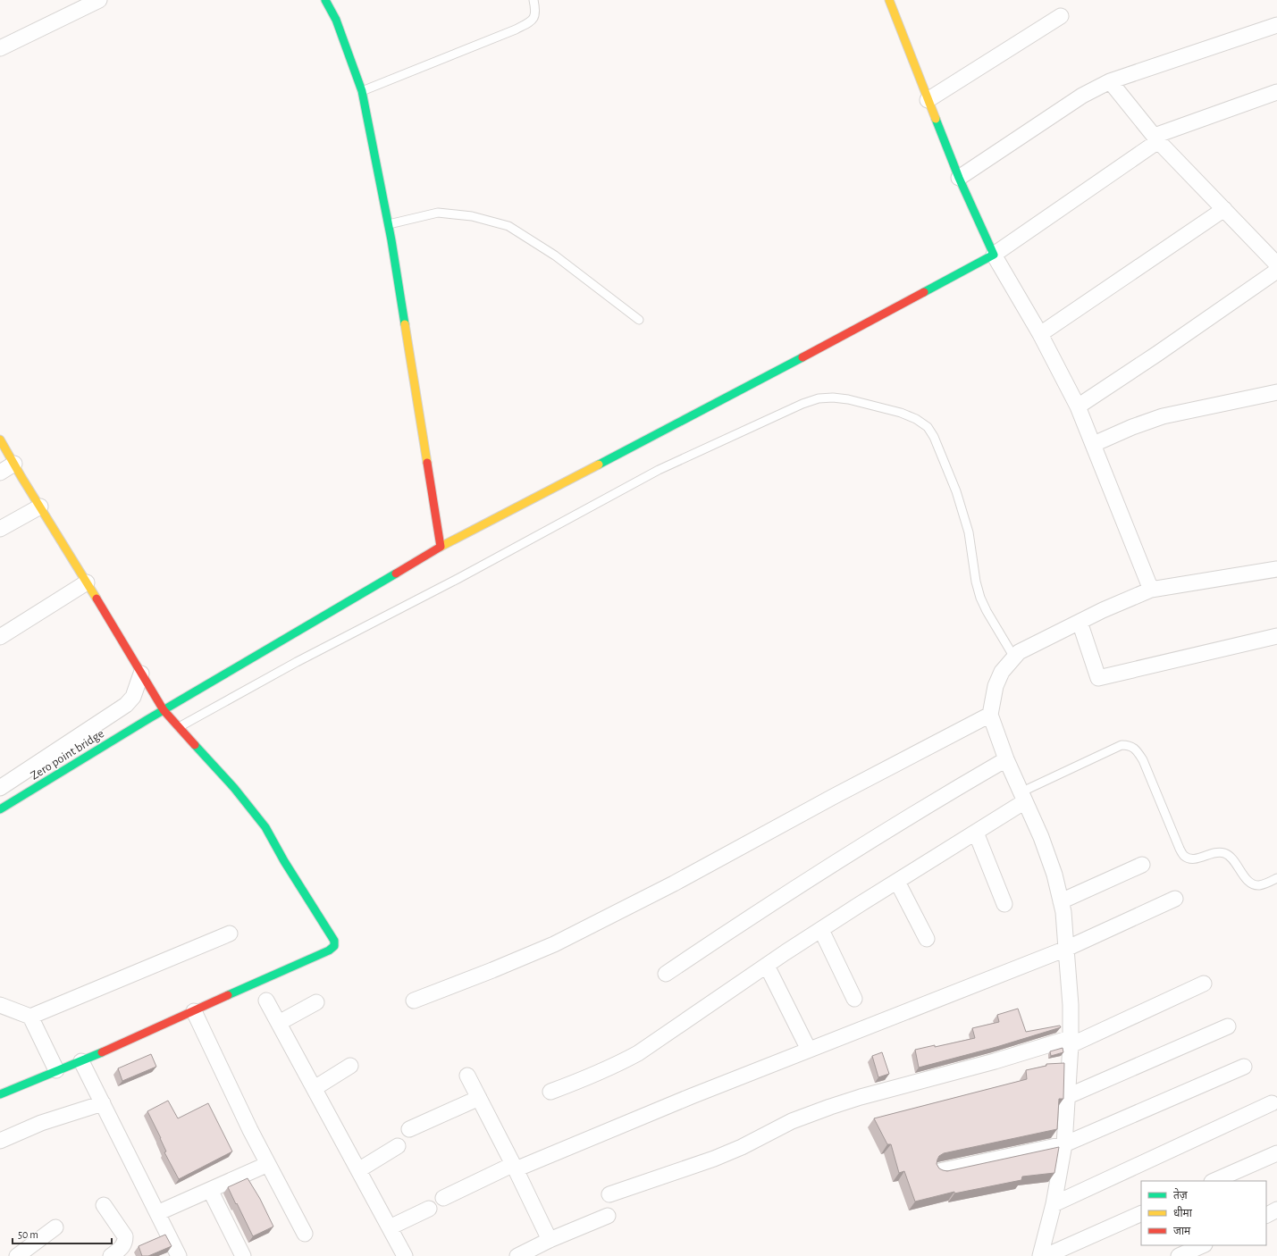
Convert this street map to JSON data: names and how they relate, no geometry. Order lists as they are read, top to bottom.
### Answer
{
  "streets": {
    "street": ["Zero point bridge"]
  },
  "legend": ["तेज़", "धीमा", "जाम"],
  "scale_bar": "50 m"
}
